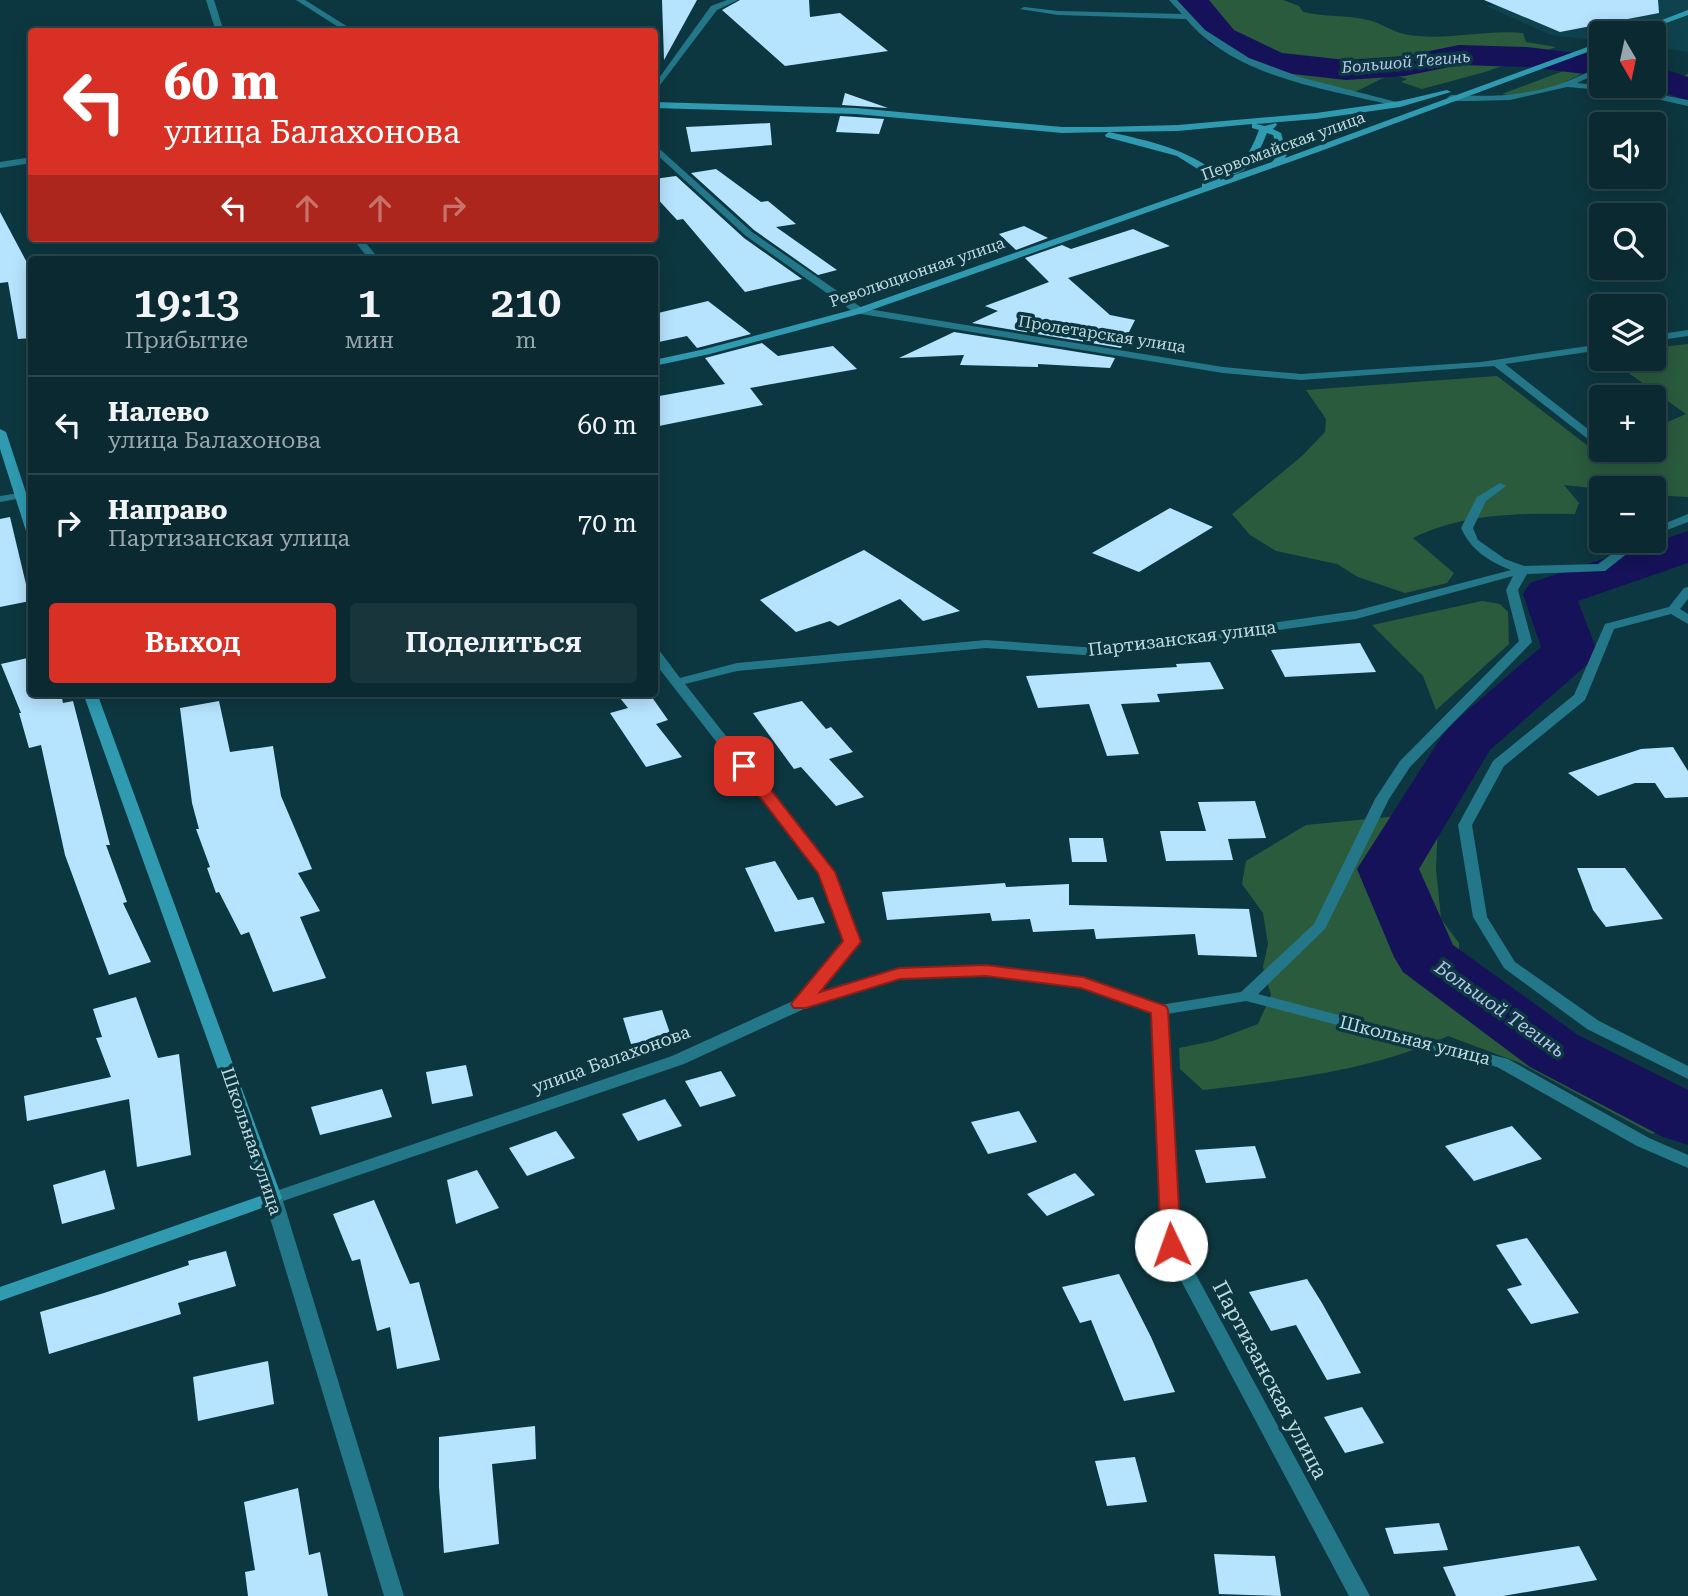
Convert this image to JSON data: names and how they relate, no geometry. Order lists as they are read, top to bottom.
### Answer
{
  "streets": {
    "street": [
      "Первомайская улица",
      "Революционная улица",
      "Пролетарская улица",
      "Партизанская улица",
      "Школьная улица",
      "улица Балахонова"
    ]
  },
  "crossings": [
    ["Первомайская улица", "Революционная улица"],
    ["Революционная улица", "Пролетарская улица"],
    ["Партизанская улица", "улица Балахонова"],
    ["Школьная улица", "улица Балахонова"]
  ],
  "water": ["Большой Тегинь"],
  "north": "bottom",
  "page": {
    "map_buttons": ["+", "−"],
    "turn": ["60 m", "улица Балахонова"],
    "eta": [
      "19:13",
      "Прибытие",
      "1",
      "мин",
      "210",
      "m"
    ],
    "list": [
      {
        "name": "Налево",
        "note": "улица Балахонова",
        "value": "60 m"
      },
      {
        "name": "Направо",
        "note": "Партизанская улица",
        "value": "70 m"
      }
    ],
    "buttons": ["Выход", "Поделиться"]
  }
}
